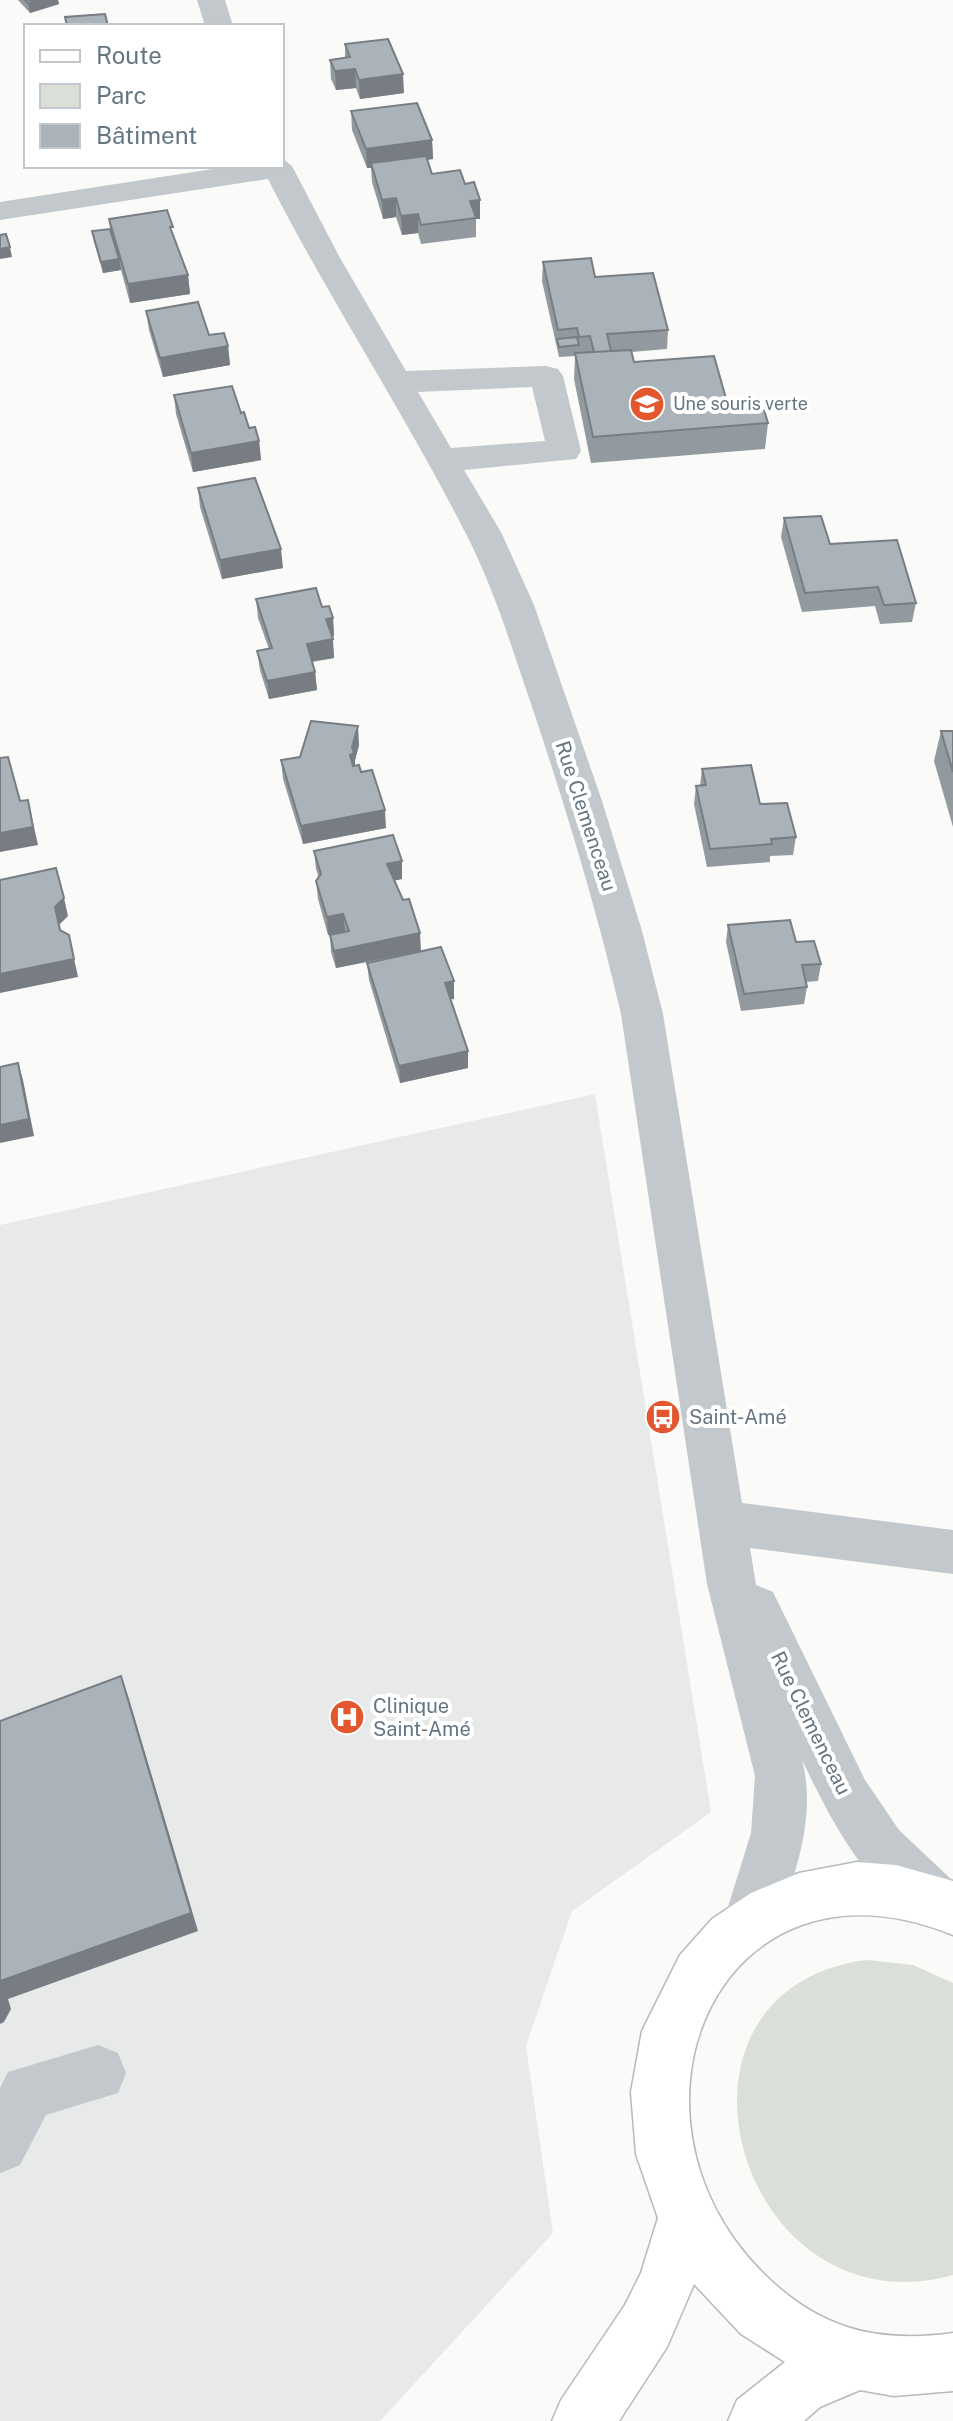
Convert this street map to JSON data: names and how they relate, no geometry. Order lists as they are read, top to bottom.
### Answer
{
  "streets": {
    "street": ["Rue Clemenceau"]
  },
  "places": {
    "school or university": ["Une souris verte"],
    "bus stop": ["Saint-Amé"],
    "hospital": ["Clinique Saint-Amé"]
  },
  "legend": ["Route", "Parc", "Bâtiment"]
}
